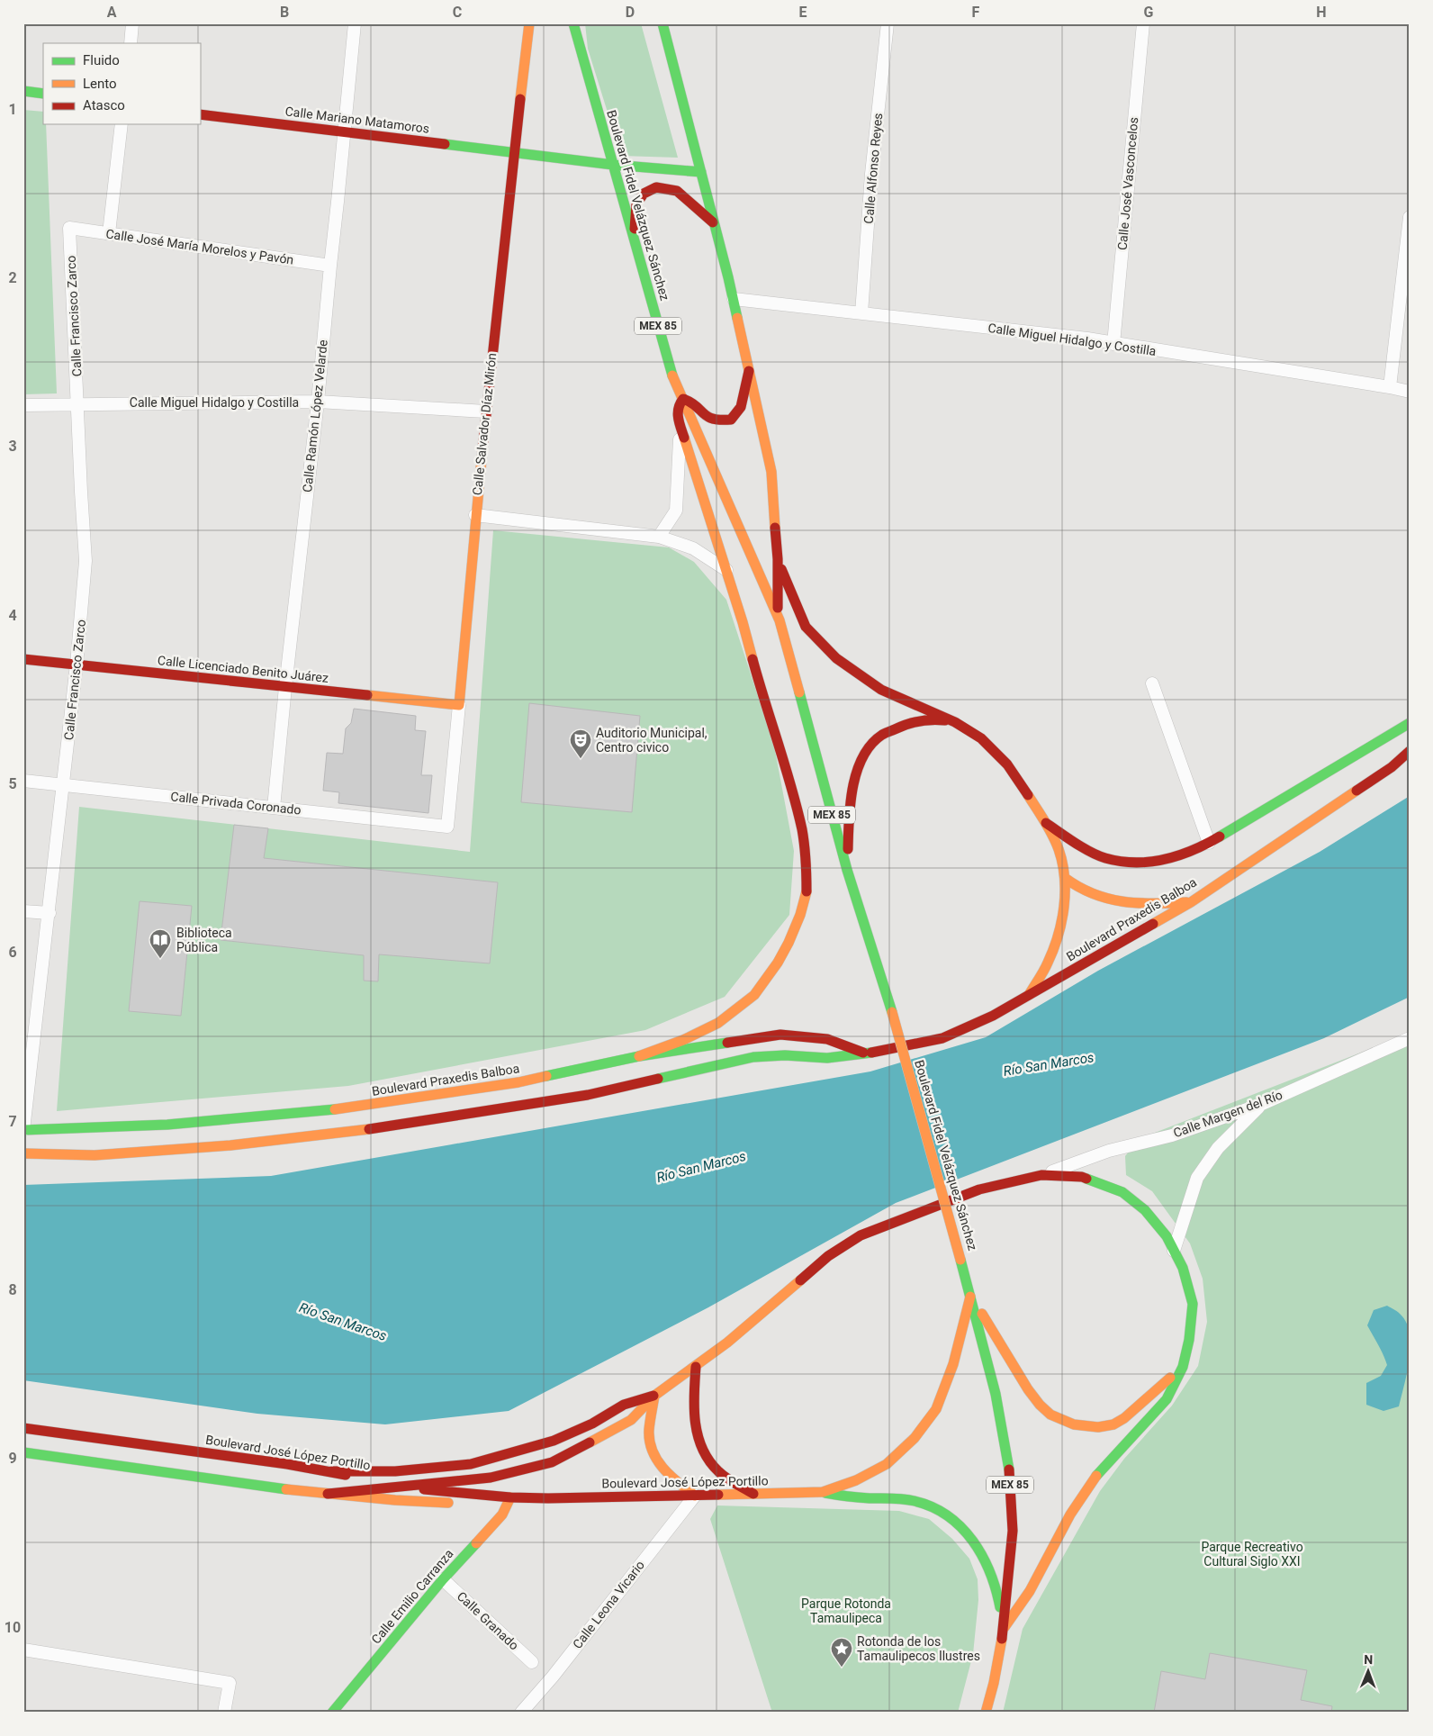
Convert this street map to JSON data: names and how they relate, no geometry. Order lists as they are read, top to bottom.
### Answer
{
  "streets": {
    "main road": [
      "Calle Mariano Matamoros",
      "Boulevard Fidel Velázquez Sánchez",
      "MEX 85",
      "Calle Salvador Díaz Mirón",
      "Calle Licenciado Benito Juárez",
      "Boulevard Praxedis Balboa",
      "Boulevard José López Portillo",
      "Calle Emilio Carranza"
    ],
    "street": [
      "Calle Alfonso Reyes",
      "Calle José Vasconcelos",
      "Calle José María Morelos y Pavón",
      "Calle Francisco Zarco",
      "Calle Miguel Hidalgo y Costilla",
      "Calle Ramón López Velarde",
      "Calle Privada Coronado",
      "Calle Margen del Río",
      "Calle Leona Vicario",
      "Calle Granado"
    ]
  },
  "crossings": [
    ["Calle Mariano Matamoros", "Boulevard Fidel Velázquez Sánchez"],
    ["Calle Mariano Matamoros", "Calle Ramón López Velarde"],
    ["Calle Mariano Matamoros", "Calle Salvador Díaz Mirón"],
    ["Calle Alfonso Reyes", "Calle Miguel Hidalgo y Costilla"],
    ["Calle José Vasconcelos", "Calle Miguel Hidalgo y Costilla"],
    ["Boulevard Fidel Velázquez Sánchez", "Calle Miguel Hidalgo y Costilla"],
    ["Calle José María Morelos y Pavón", "Calle Francisco Zarco"],
    ["Calle José María Morelos y Pavón", "Calle Ramón López Velarde"],
    ["Calle Francisco Zarco", "Calle Miguel Hidalgo y Costilla"],
    ["Calle Francisco Zarco", "Calle Licenciado Benito Juárez"],
    ["Calle Francisco Zarco", "Calle Privada Coronado"],
    ["Calle Francisco Zarco", "Boulevard Praxedis Balboa"],
    ["Calle Miguel Hidalgo y Costilla", "Calle Ramón López Velarde"],
    ["Calle Miguel Hidalgo y Costilla", "Calle Salvador Díaz Mirón"],
    ["Calle Ramón López Velarde", "Calle Licenciado Benito Juárez"],
    ["Calle Ramón López Velarde", "Calle Privada Coronado"],
    ["Calle Salvador Díaz Mirón", "Calle Licenciado Benito Juárez"],
    ["Calle Salvador Díaz Mirón", "Calle Privada Coronado"],
    ["Boulevard José López Portillo", "Calle Emilio Carranza"],
    ["Boulevard José López Portillo", "Calle Leona Vicario"],
    ["Calle Emilio Carranza", "Calle Granado"]
  ],
  "water": ["Río San Marcos"],
  "parks": ["Parque Recreativo Cultural Siglo XXI", "Parque Rotonda Tamaulipeca"],
  "places": {
    "theatre": ["Auditorio Municipal, Centro civico"],
    "library": ["Biblioteca Pública"],
    "place": ["Rotonda de los Tamaulipecos Ilustres"]
  },
  "legend": ["Fluido", "Lento", "Atasco"],
  "north": "top",
  "grid": {
    "columns": [
      "A",
      "B",
      "C",
      "D",
      "E",
      "F",
      "G",
      "H"
    ],
    "rows": [
      "1",
      "2",
      "3",
      "4",
      "5",
      "6",
      "7",
      "8",
      "9",
      "10"
    ]
  }
}
